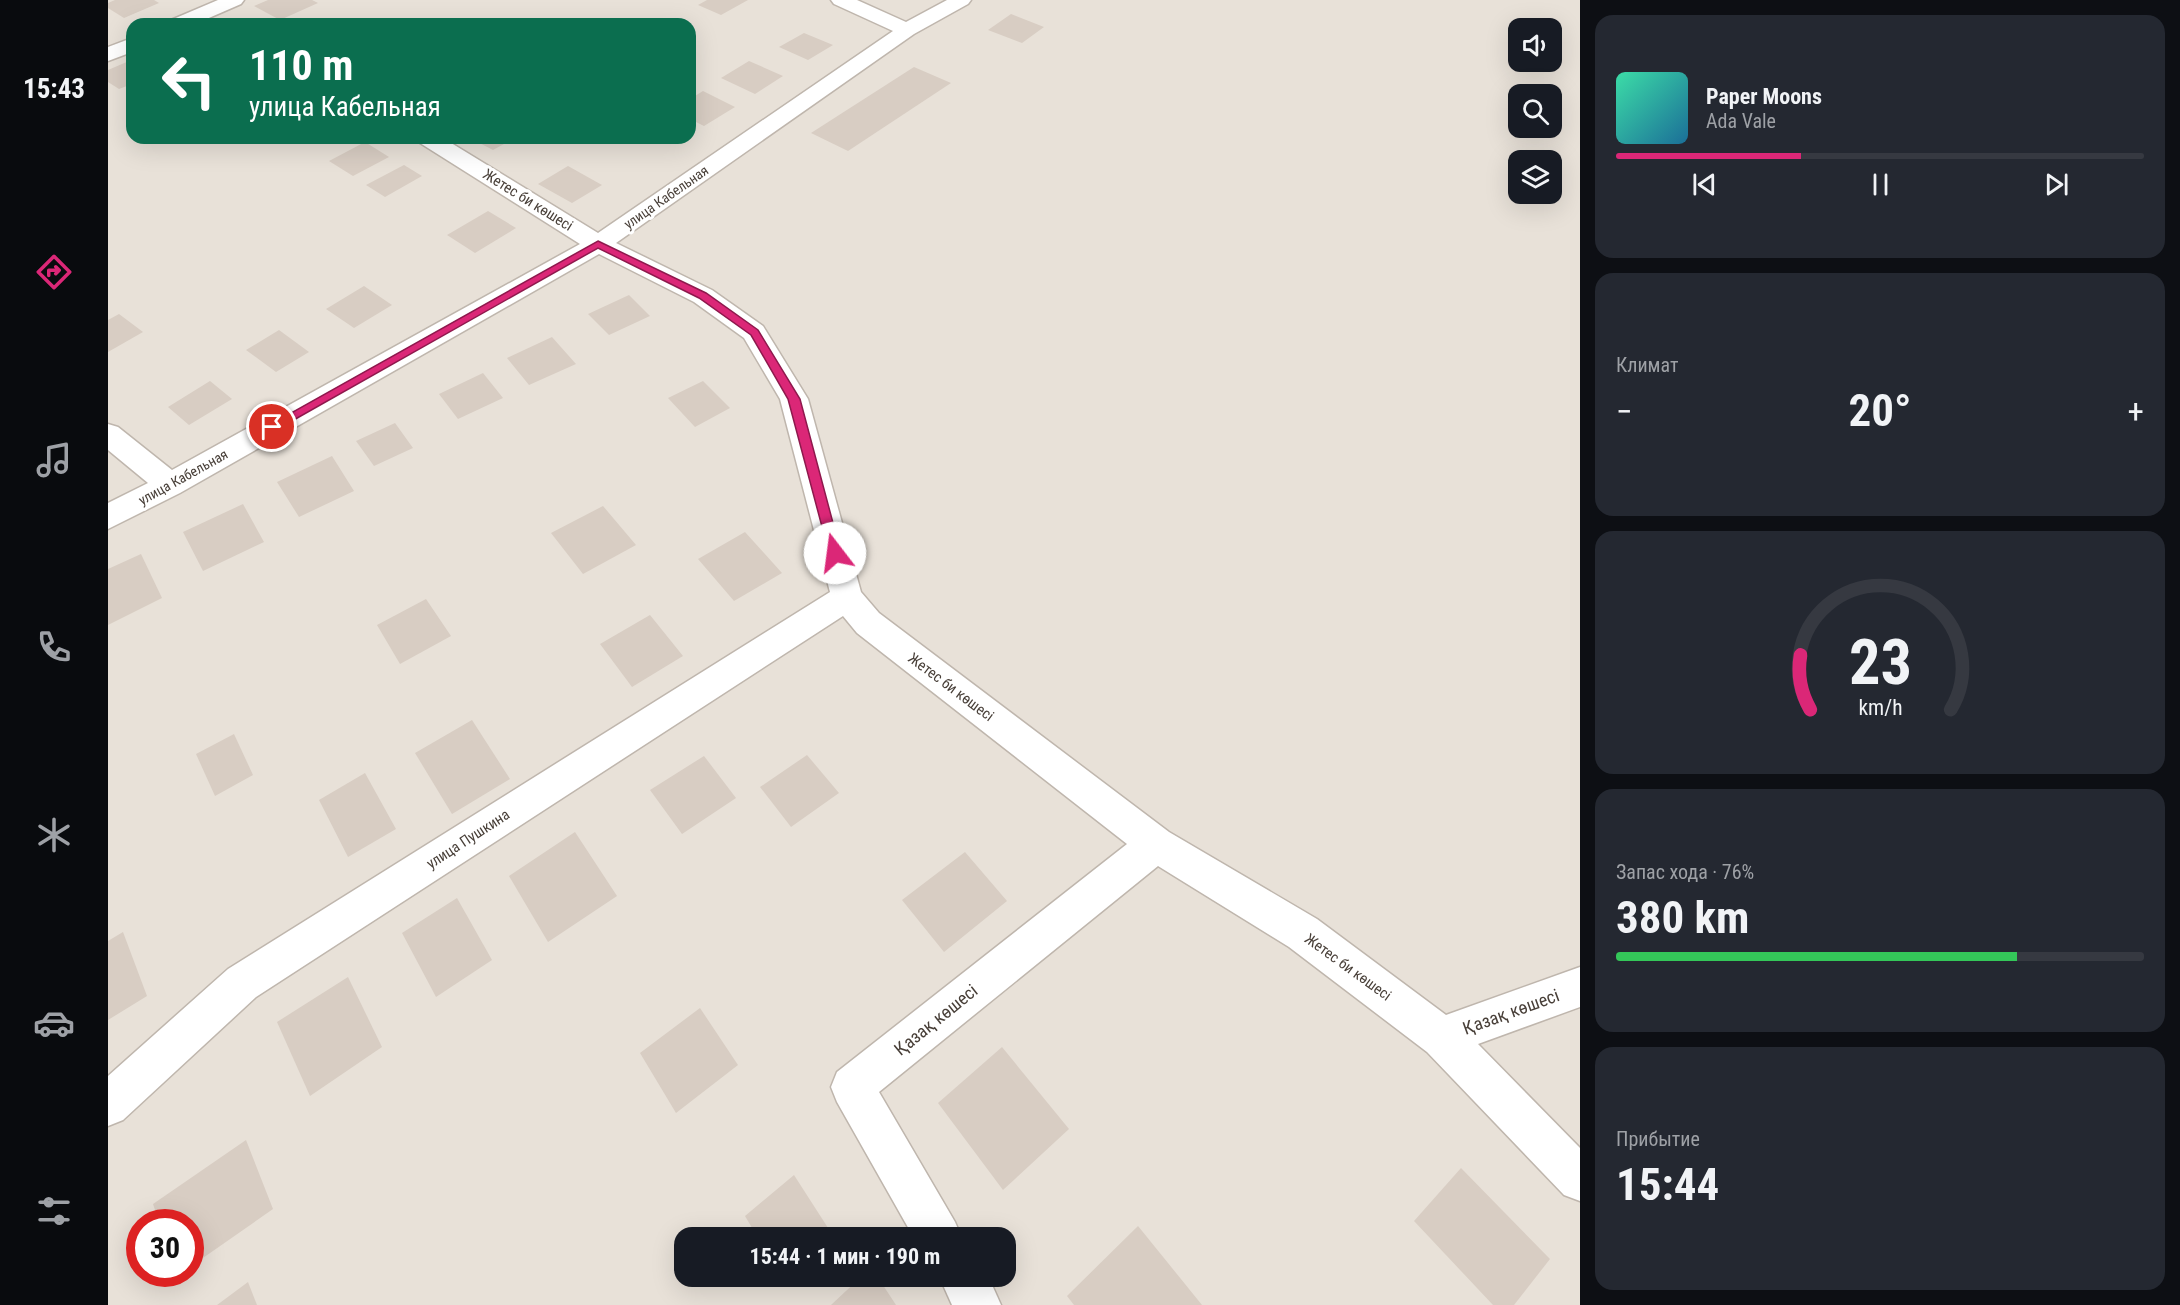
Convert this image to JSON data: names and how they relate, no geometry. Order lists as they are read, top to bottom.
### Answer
{
  "streets": {
    "street": [
      "улица Кабельная",
      "Жетес би көшесі",
      "улица Пушкина",
      "Қазақ көшесі"
    ]
  },
  "crossings": [
    ["улица Кабельная", "Жетес би көшесі"],
    ["Жетес би көшесі", "улица Пушкина"],
    ["Жетес би көшесі", "Қазақ көшесі"]
  ],
  "page": {
    "tabs": "15:43",
    "turn": ["110 m", "улица Кабельная"],
    "song": ["Paper Moons", "Ada Vale"],
    "tile": [
      "Климат",
      ["Запас хода · 76%", "380 km"],
      ["Прибытие", "15:44"]
    ],
    "heat": ["−", "20°", "+"],
    "limit": "30",
    "trip": "15:44 · 1 мин · 190 m",
    "gauge": ["23", "km/h"]
  }
}
